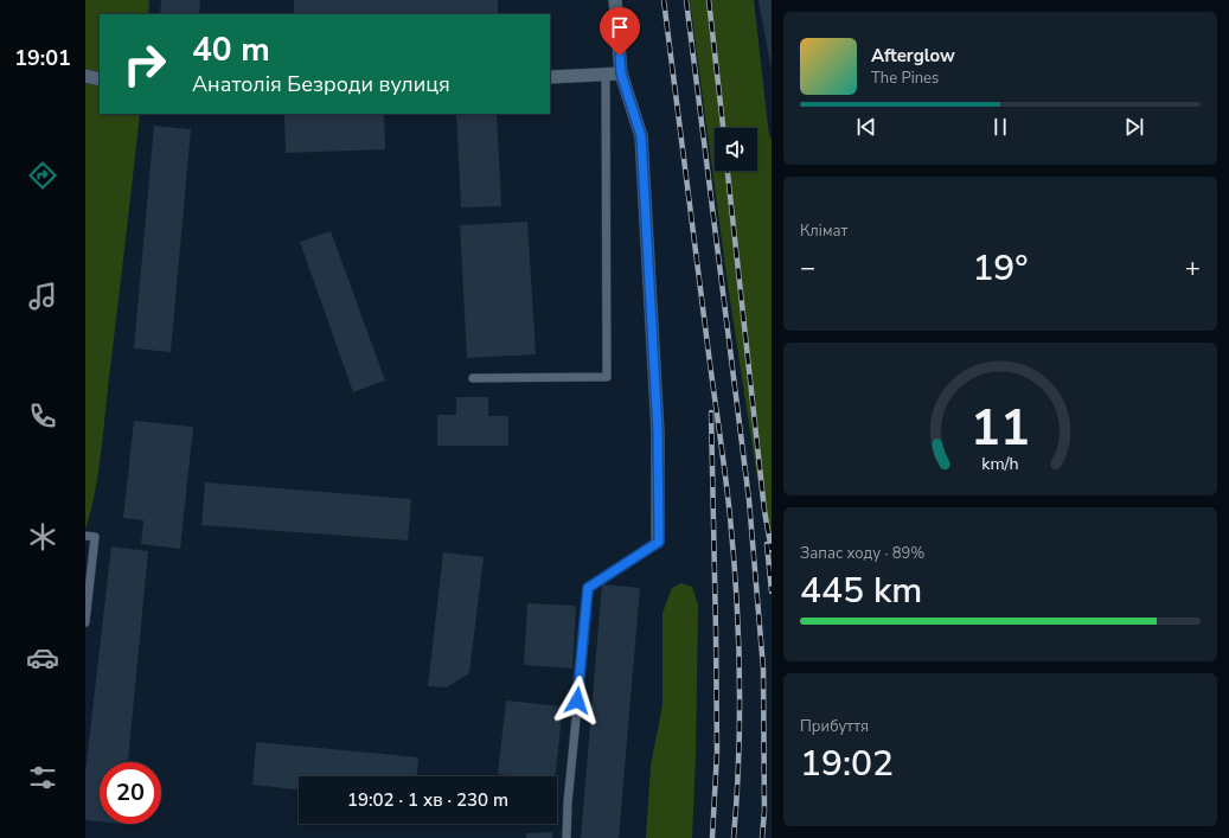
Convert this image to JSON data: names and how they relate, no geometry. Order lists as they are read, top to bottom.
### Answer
{
  "page": {
    "tabs": "19:01",
    "turn": ["40 m", "Анатолія Безроди вулиця"],
    "song": ["Afterglow", "The Pines"],
    "tile": [
      "Клімат",
      ["Запас ходу · 89%", "445 km"],
      ["Прибуття", "19:02"]
    ],
    "heat": ["−", "19°", "+"],
    "limit": "20",
    "trip": "19:02 · 1 хв · 230 m",
    "gauge": ["11", "km/h"]
  }
}
